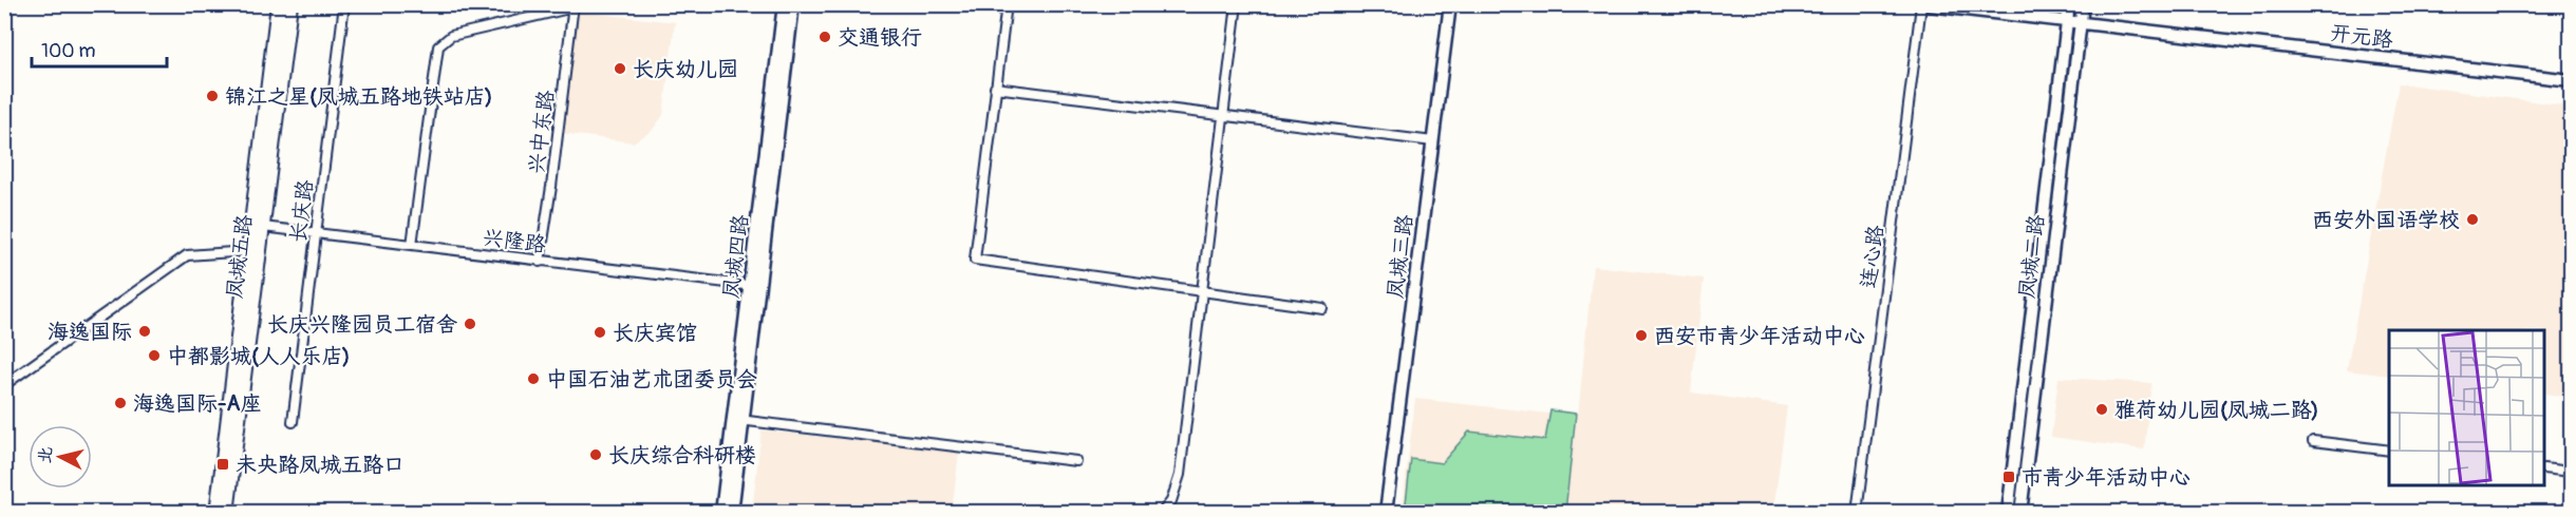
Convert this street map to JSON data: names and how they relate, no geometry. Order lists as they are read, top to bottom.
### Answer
{
  "streets": {
    "main road": ["凤城五路"],
    "street": [
      "开元路",
      "兴中东路",
      "长庆路",
      "兴隆路",
      "凤城四路",
      "凤城三路",
      "连心路",
      "凤城二路"
    ]
  },
  "crossings": [
    ["开元路", "连心路"],
    ["开元路", "凤城二路"],
    ["兴中东路", "兴隆路"],
    ["长庆路", "兴隆路"],
    ["兴隆路", "凤城五路"],
    ["兴隆路", "凤城四路"]
  ],
  "places": {
    "other": [
      "交通银行",
      "长庆幼儿园",
      "锦江之星(凤城五路地铁站店)",
      "西安外国语学校",
      "长庆兴隆园员工宿舍",
      "海逸国际",
      "长庆宾馆",
      "西安市青少年活动中心",
      "中都影城(人人乐店)",
      "中国石油艺术团委员会",
      "海逸国际-A座",
      "雅荷幼儿园(凤城二路)",
      "长庆综合科研楼"
    ],
    "transit": ["未央路凤城五路口", "市青少年活动中心"]
  },
  "scale_bar": "100 m",
  "north": "left"
}
